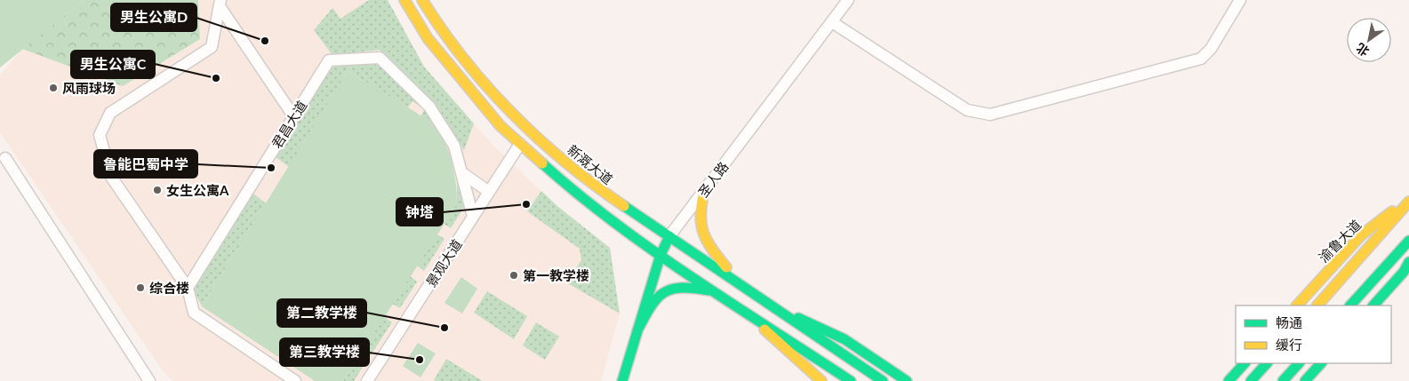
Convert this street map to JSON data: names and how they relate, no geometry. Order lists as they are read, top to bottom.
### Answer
{
  "streets": {
    "main road": ["新溉大道", "圣人路", "渝鲁大道"],
    "street": ["君昌大道", "景观大道"]
  },
  "crossings": [
    ["君昌大道", "景观大道"],
    ["新溉大道", "圣人路"]
  ],
  "places": [
    "男生公寓D",
    "男生公寓C",
    "风雨球场",
    "鲁能巴蜀中学",
    "女生公寓A",
    "钟塔",
    "第一教学楼",
    "综合楼",
    "第二教学楼",
    "第三教学楼"
  ],
  "legend": ["畅通", "缓行"],
  "north": "bottom left"
}
